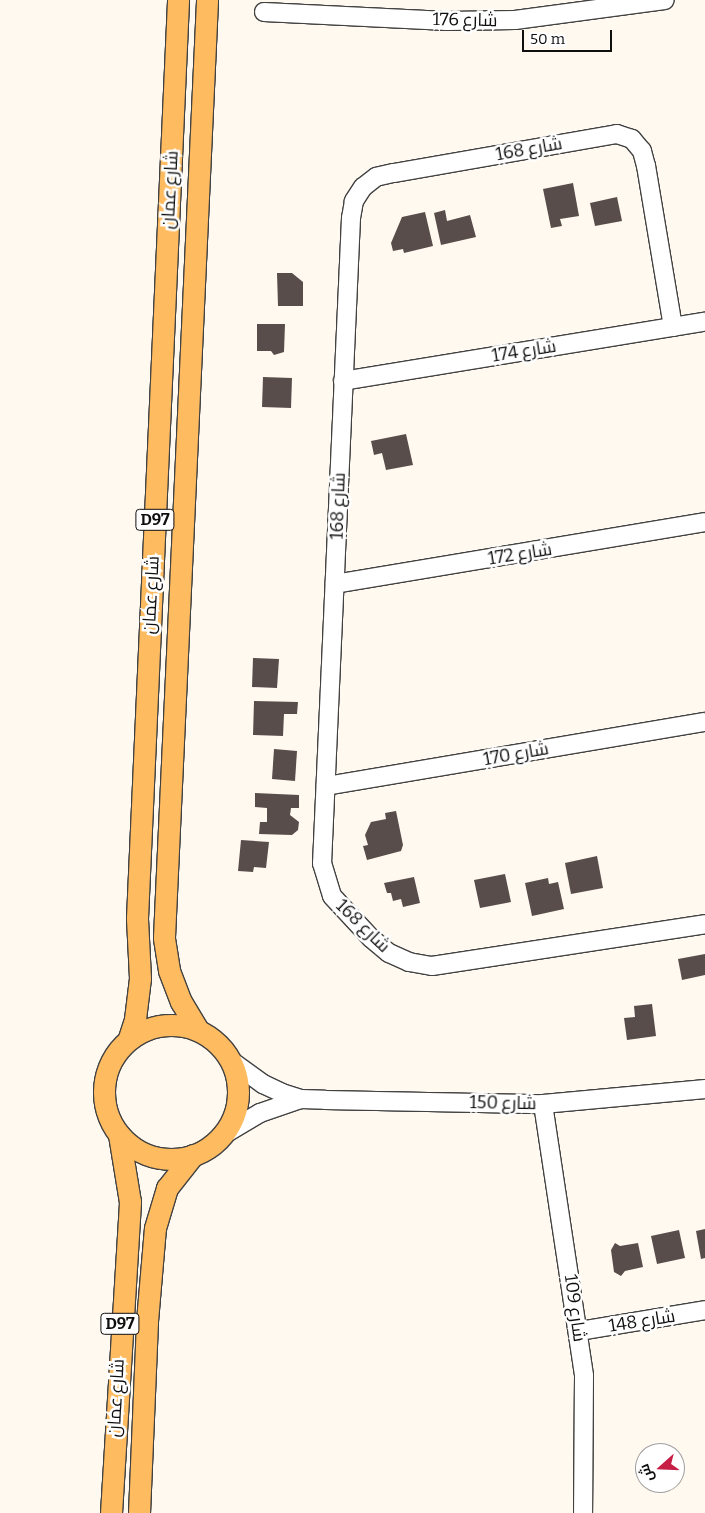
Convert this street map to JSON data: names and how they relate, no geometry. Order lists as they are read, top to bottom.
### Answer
{
  "streets": {
    "main road": ["شارع عمان", "D97"],
    "street": [
      "شارع 176",
      "شارع 168",
      "شارع 174",
      "شارع 172",
      "شارع 170",
      "شارع 150",
      "شارع 109",
      "شارع 148"
    ]
  },
  "crossings": [
    ["شارع 168", "شارع 174"],
    ["شارع 168", "شارع 172"],
    ["شارع 168", "شارع 170"],
    ["شارع عمان", "شارع 150"],
    ["شارع 150", "شارع 109"],
    ["شارع 109", "شارع 148"]
  ],
  "scale_bar": "50 m",
  "north": "left"
}
